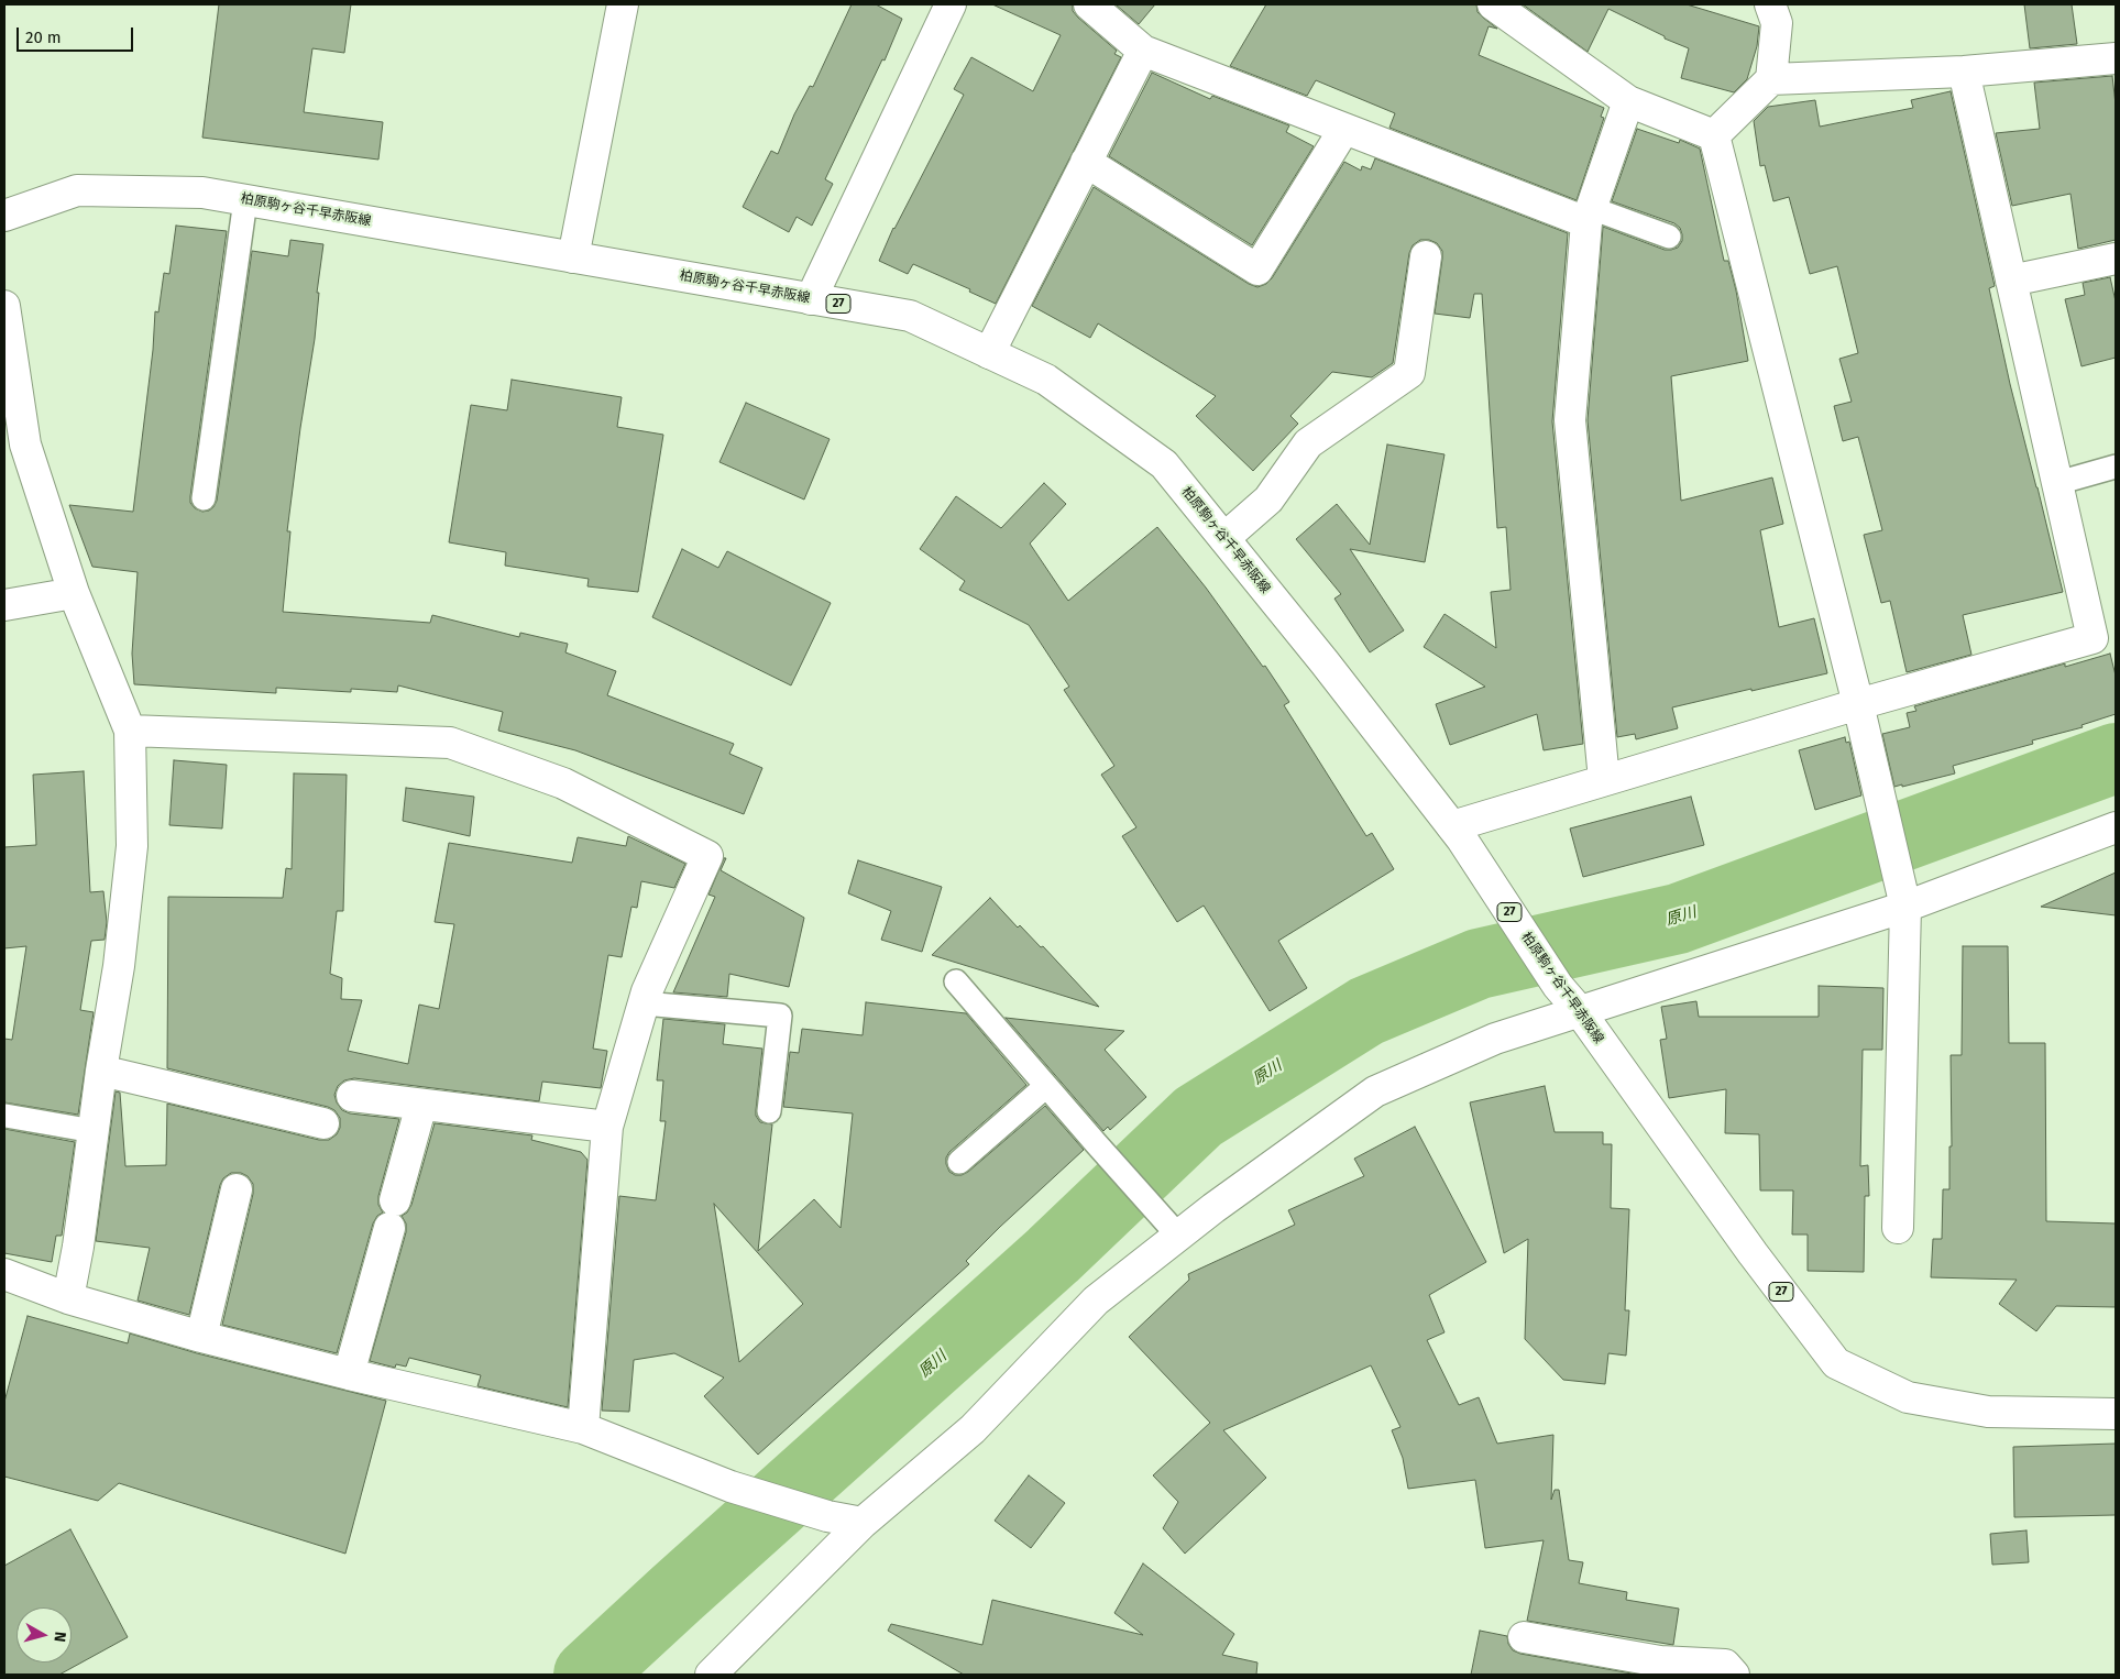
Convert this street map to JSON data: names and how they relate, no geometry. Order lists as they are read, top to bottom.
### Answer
{
  "streets": {
    "street": ["柏原駒ヶ谷千早赤阪線", "27"]
  },
  "water": ["原川"],
  "scale_bar": "20 m",
  "north": "right"
}
